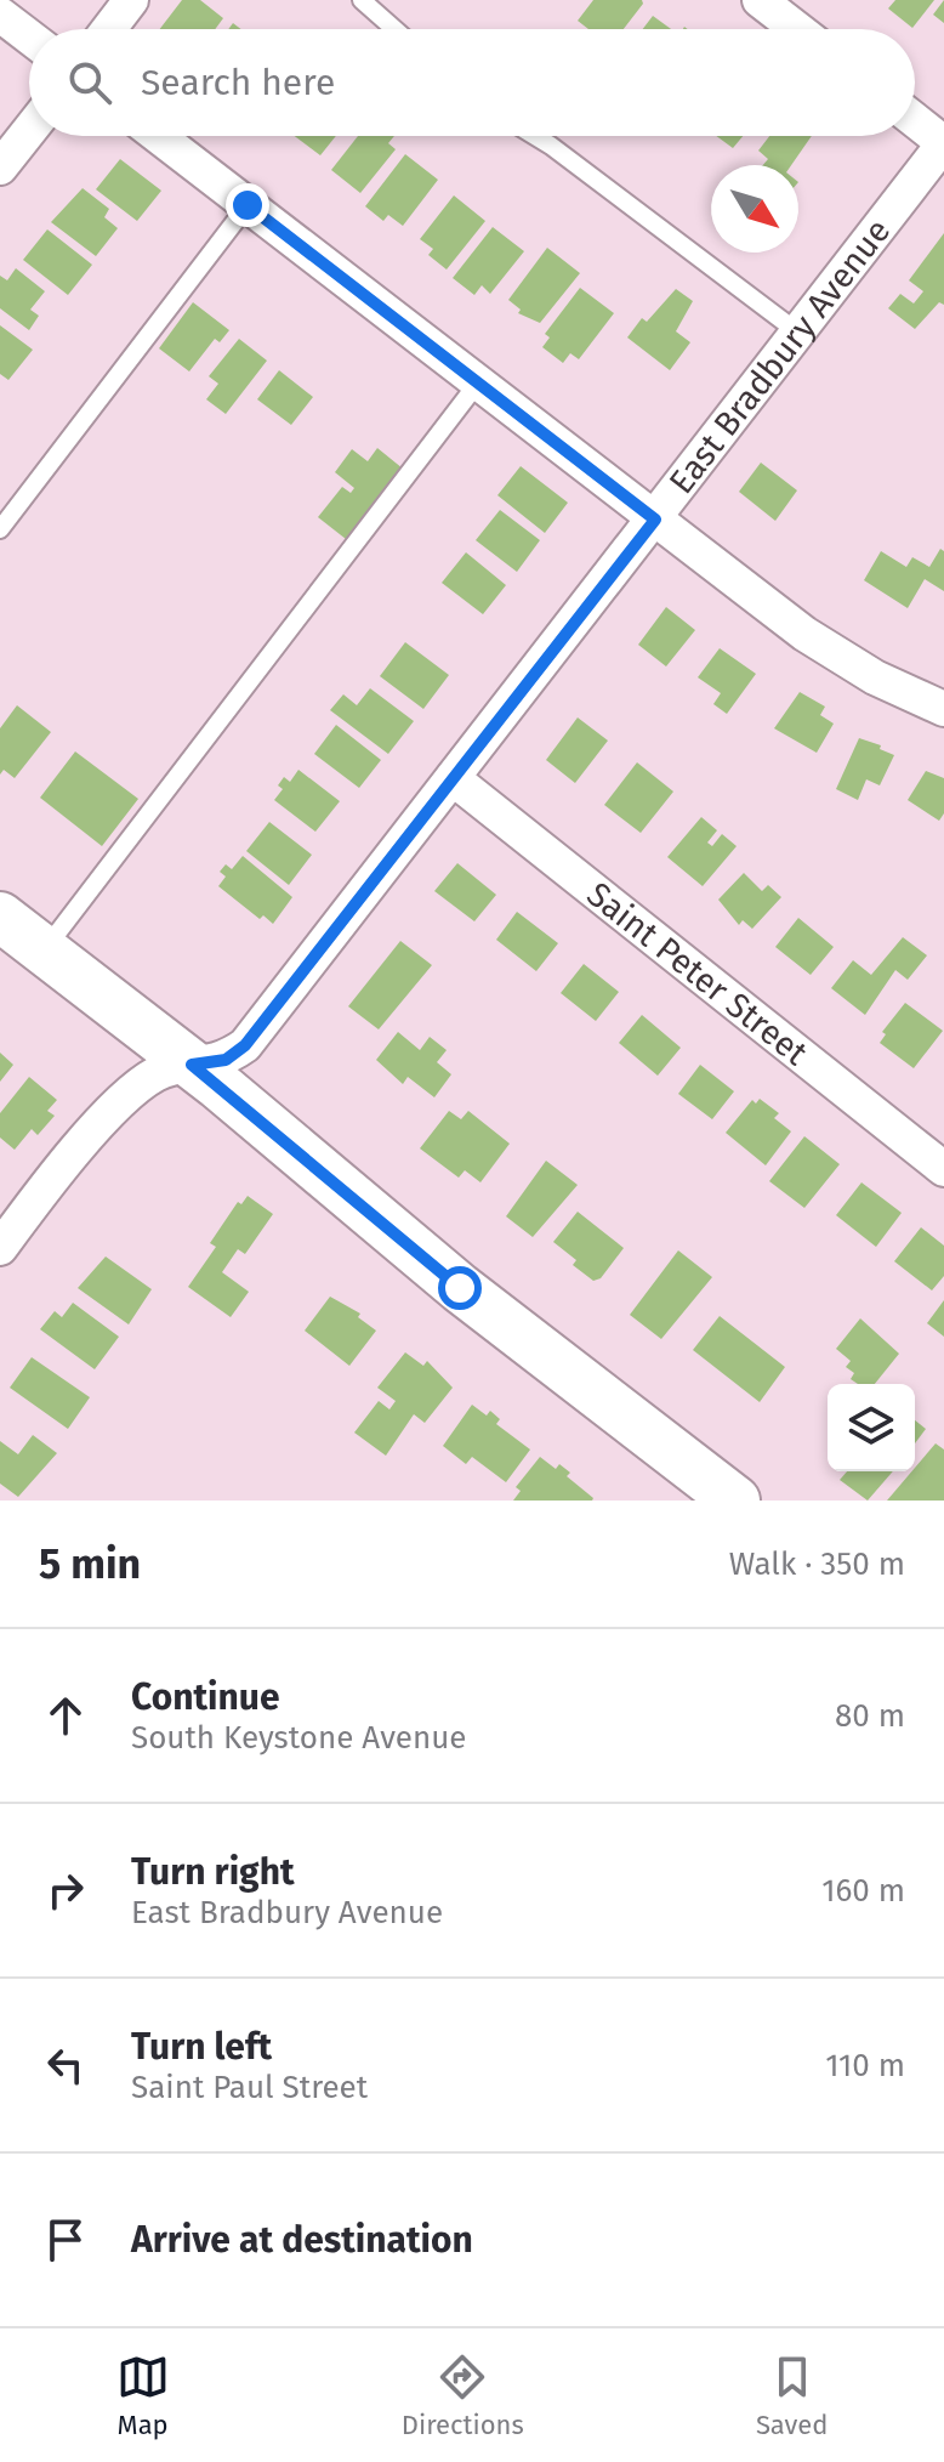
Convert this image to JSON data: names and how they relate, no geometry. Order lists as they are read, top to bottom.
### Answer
{
  "streets": {
    "street": ["East Bradbury Avenue", "Saint Peter Street"]
  },
  "crossings": [
    ["East Bradbury Avenue", "Saint Peter Street"]
  ],
  "north": "bottom right",
  "page": {
    "search": "Search here",
    "heading": ["5 min", "Walk · 350 m"],
    "list": [
      ["Continue", "South Keystone Avenue", "80 m"],
      ["Turn right", "East Bradbury Avenue", "160 m"],
      ["Turn left", "Saint Paul Street", "110 m"],
      "Arrive at destination"
    ],
    "nav": ["Map", "Directions", "Saved"]
  }
}
